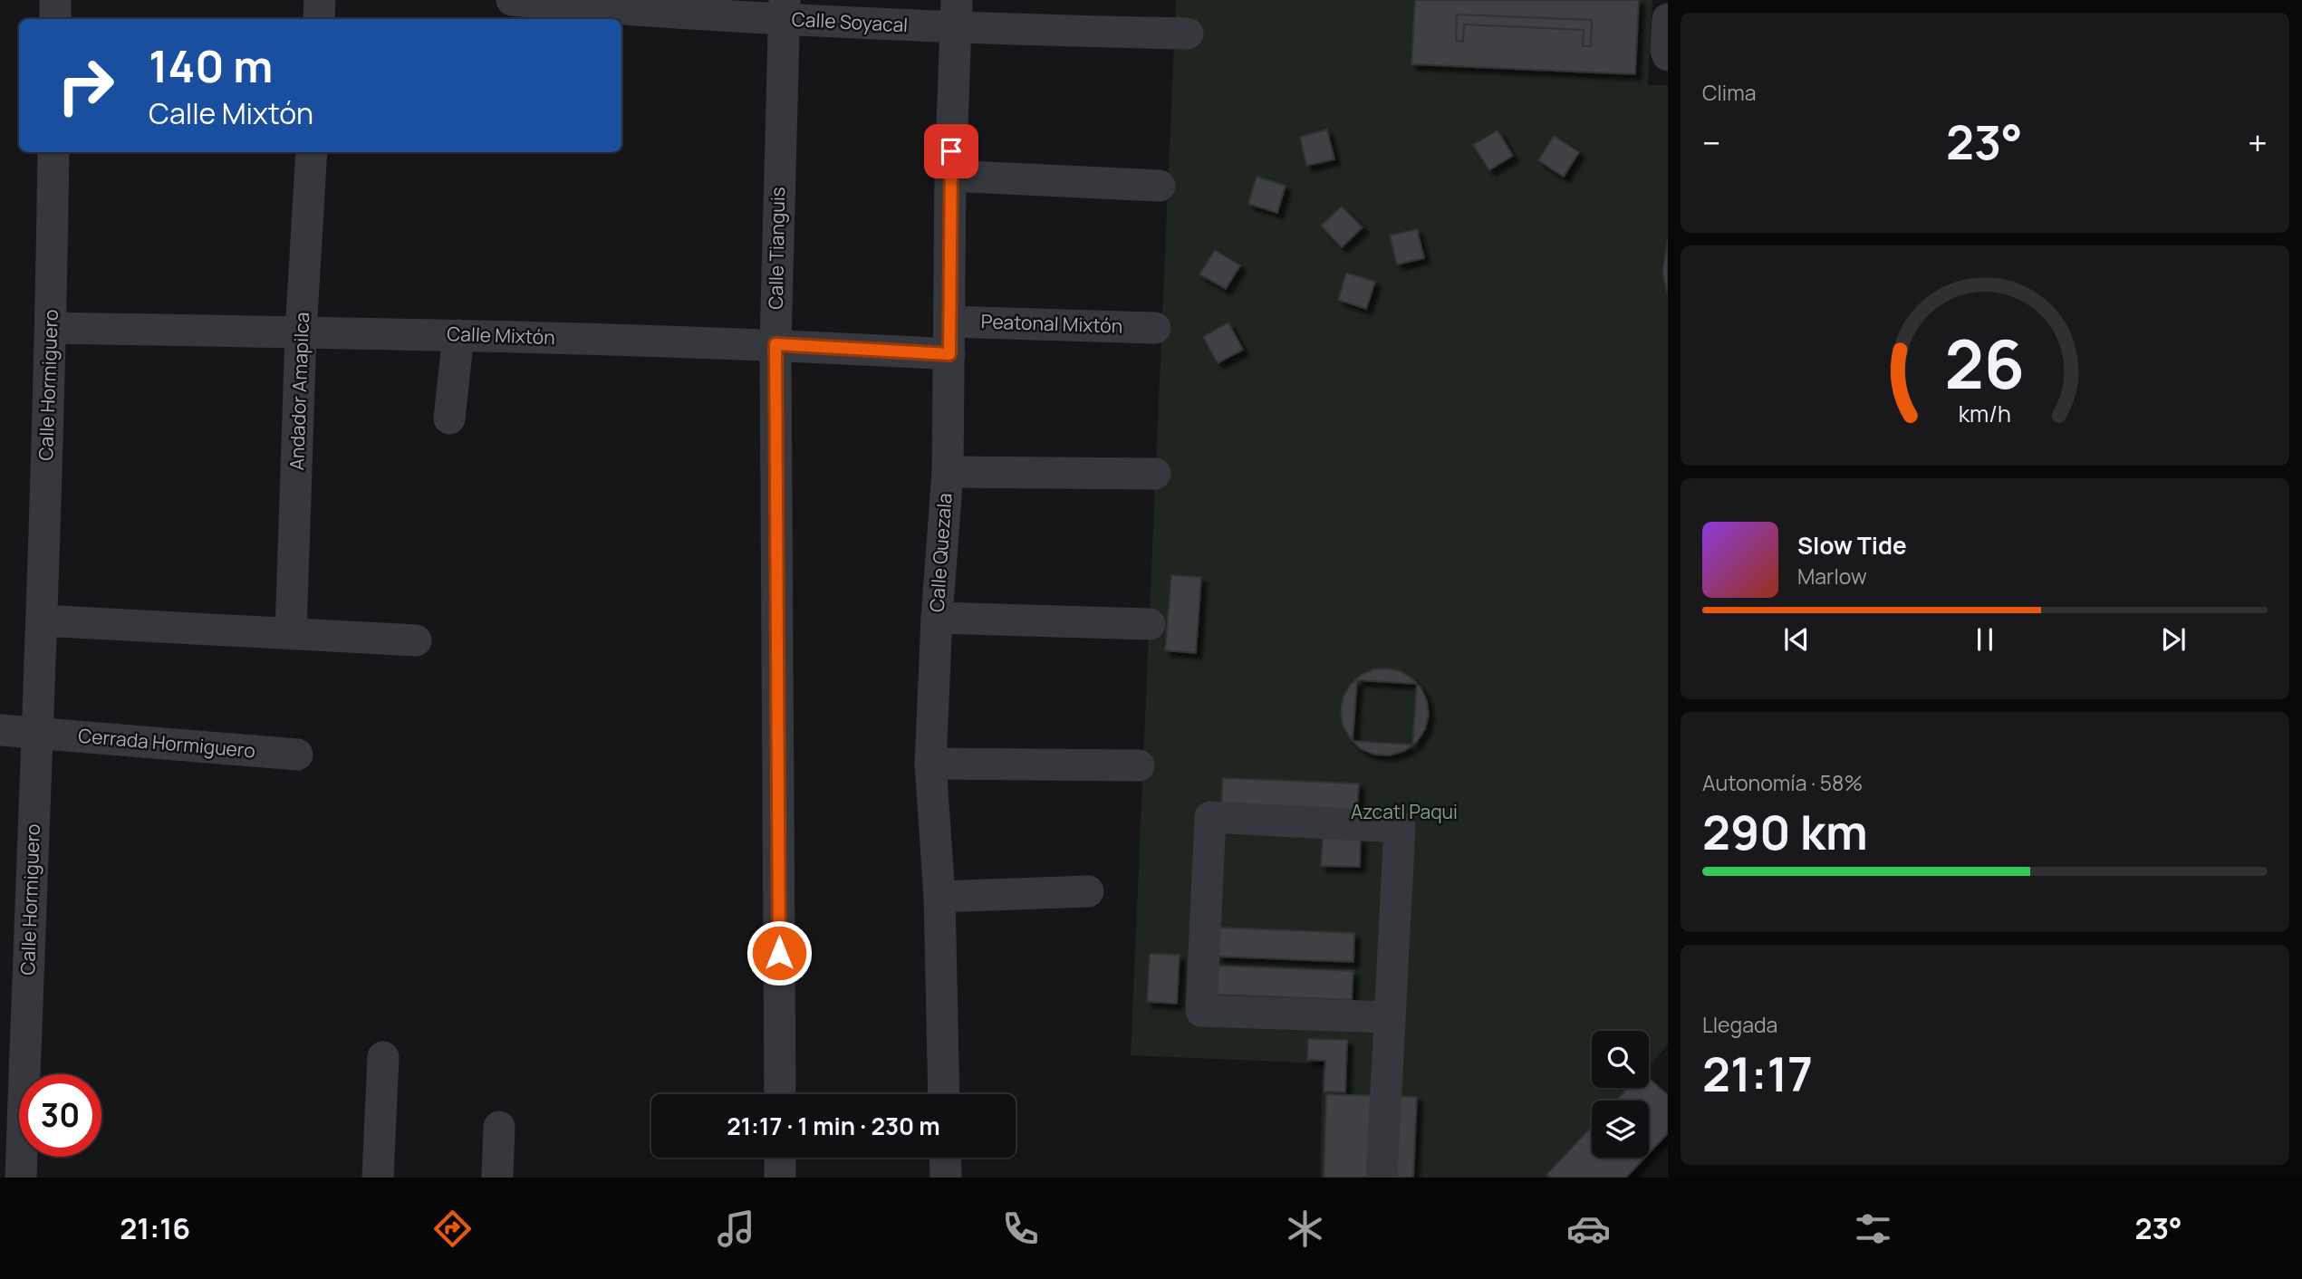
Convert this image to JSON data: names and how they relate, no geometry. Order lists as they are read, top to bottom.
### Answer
{
  "streets": {
    "street": [
      "Calle Soyacal",
      "Calle Tianguis",
      "Peatonal Mixtón",
      "Calle Mixtón",
      "Calle Hormiguero",
      "Andador Amapilca",
      "Calle Quezala",
      "Cerrada Hormiguero"
    ]
  },
  "crossings": [
    ["Calle Soyacal", "Calle Tianguis"],
    ["Calle Soyacal", "Calle Quezala"],
    ["Calle Tianguis", "Calle Mixtón"],
    ["Peatonal Mixtón", "Calle Quezala"],
    ["Calle Mixtón", "Calle Hormiguero"],
    ["Calle Mixtón", "Andador Amapilca"],
    ["Calle Mixtón", "Calle Quezala"],
    ["Calle Hormiguero", "Cerrada Hormiguero"]
  ],
  "parks": ["Azcatl Paqui"],
  "page": {
    "tile": [
      "Clima",
      ["Autonomía · 58%", "290 km"],
      ["Llegada", "21:17"]
    ],
    "turn": ["140 m", "Calle Mixtón"],
    "heat": ["−", "23°", "+"],
    "song": ["Slow Tide", "Marlow"],
    "limit": "30",
    "trip": "21:17 · 1 min · 230 m",
    "tabs": ["21:16", "23°"],
    "gauge": ["26", "km/h"]
  }
}
